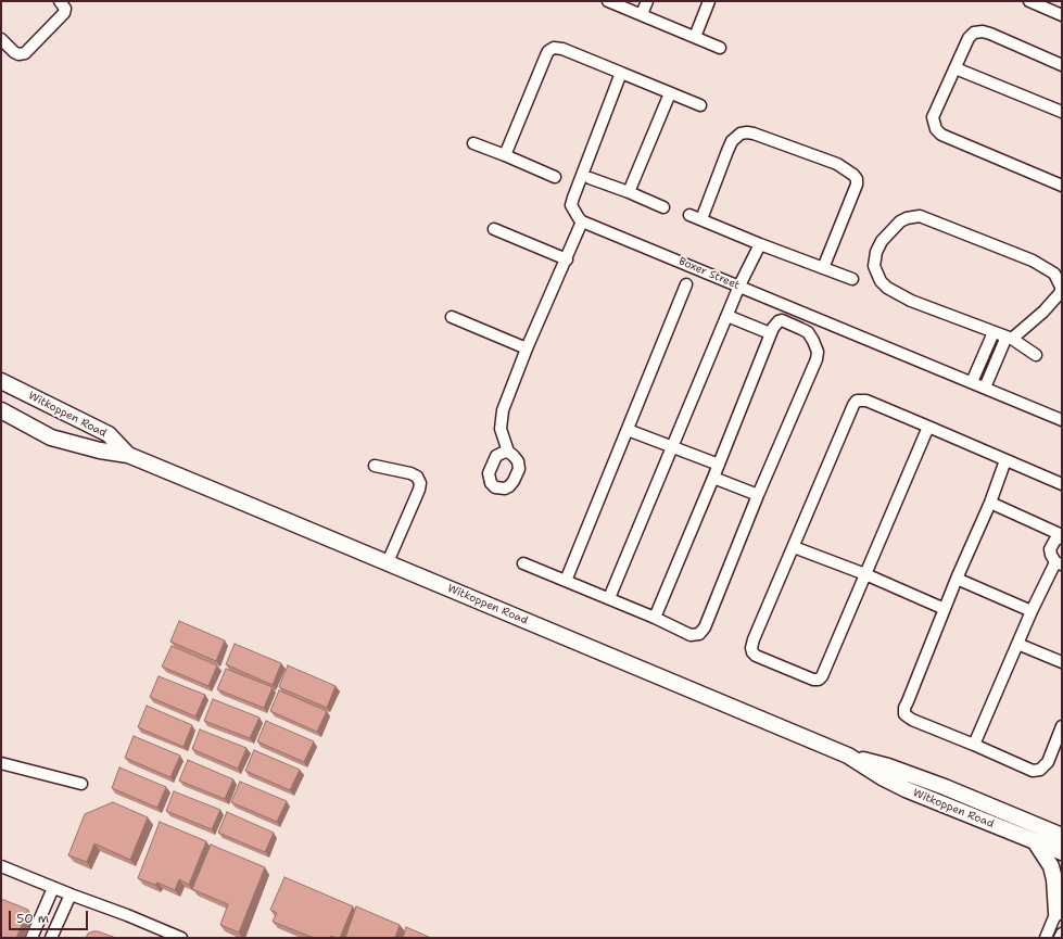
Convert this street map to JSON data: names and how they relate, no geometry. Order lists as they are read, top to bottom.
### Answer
{
  "streets": {
    "main road": ["Witkoppen Road"],
    "street": ["Boxer Street"]
  },
  "scale_bar": "50 m"
}
